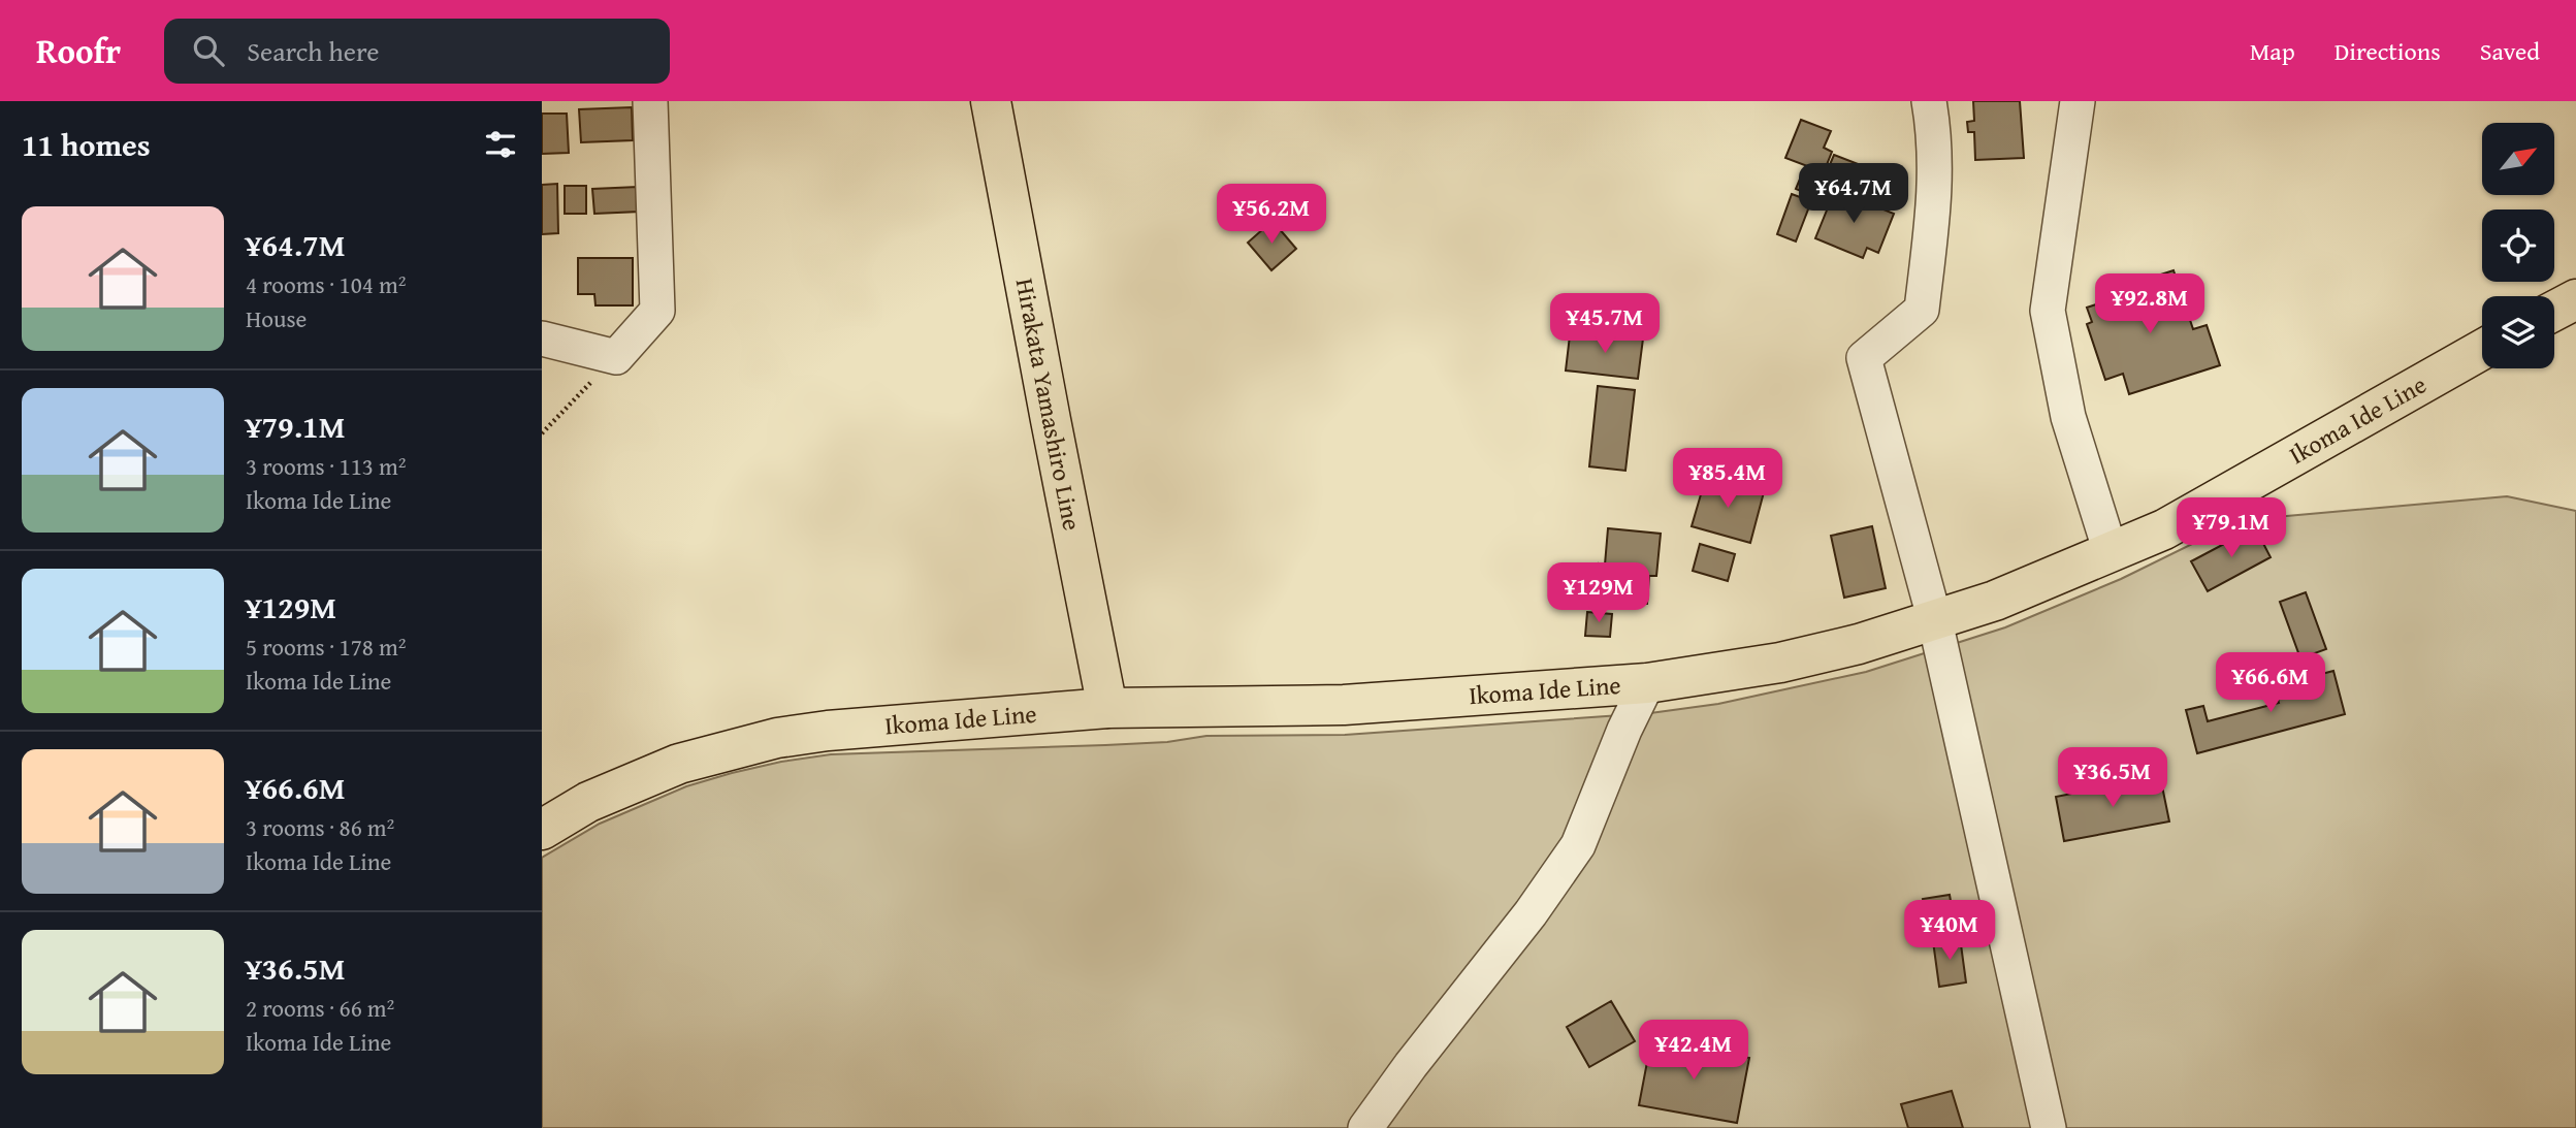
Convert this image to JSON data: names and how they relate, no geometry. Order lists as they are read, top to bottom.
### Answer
{
  "streets": {
    "main road": ["Hirakata Yamashiro Line", "Ikoma Ide Line"]
  },
  "crossings": [
    ["Hirakata Yamashiro Line", "Ikoma Ide Line"]
  ],
  "north": "top right",
  "page": {
    "header": "Roofr",
    "search": "Search here",
    "nav": ["Map", "Directions", "Saved"],
    "heading": "11 homes",
    "price": [
      "¥64.7M",
      "¥56.2M",
      "¥92.8M",
      "¥45.7M",
      "¥85.4M",
      "¥79.1M",
      "¥129M",
      "¥66.6M",
      "¥36.5M",
      "¥40M",
      "¥42.4M"
    ],
    "list": [
      {
        "name": "¥64.7M",
        "note": "4 rooms · 104 m² · House"
      },
      {
        "name": "¥79.1M",
        "note": "3 rooms · 113 m² · Ikoma Ide Line"
      },
      {
        "name": "¥129M",
        "note": "5 rooms · 178 m² · Ikoma Ide Line"
      },
      {
        "name": "¥66.6M",
        "note": "3 rooms · 86 m² · Ikoma Ide Line"
      },
      {
        "name": "¥36.5M",
        "note": "2 rooms · 66 m² · Ikoma Ide Line"
      }
    ]
  }
}
